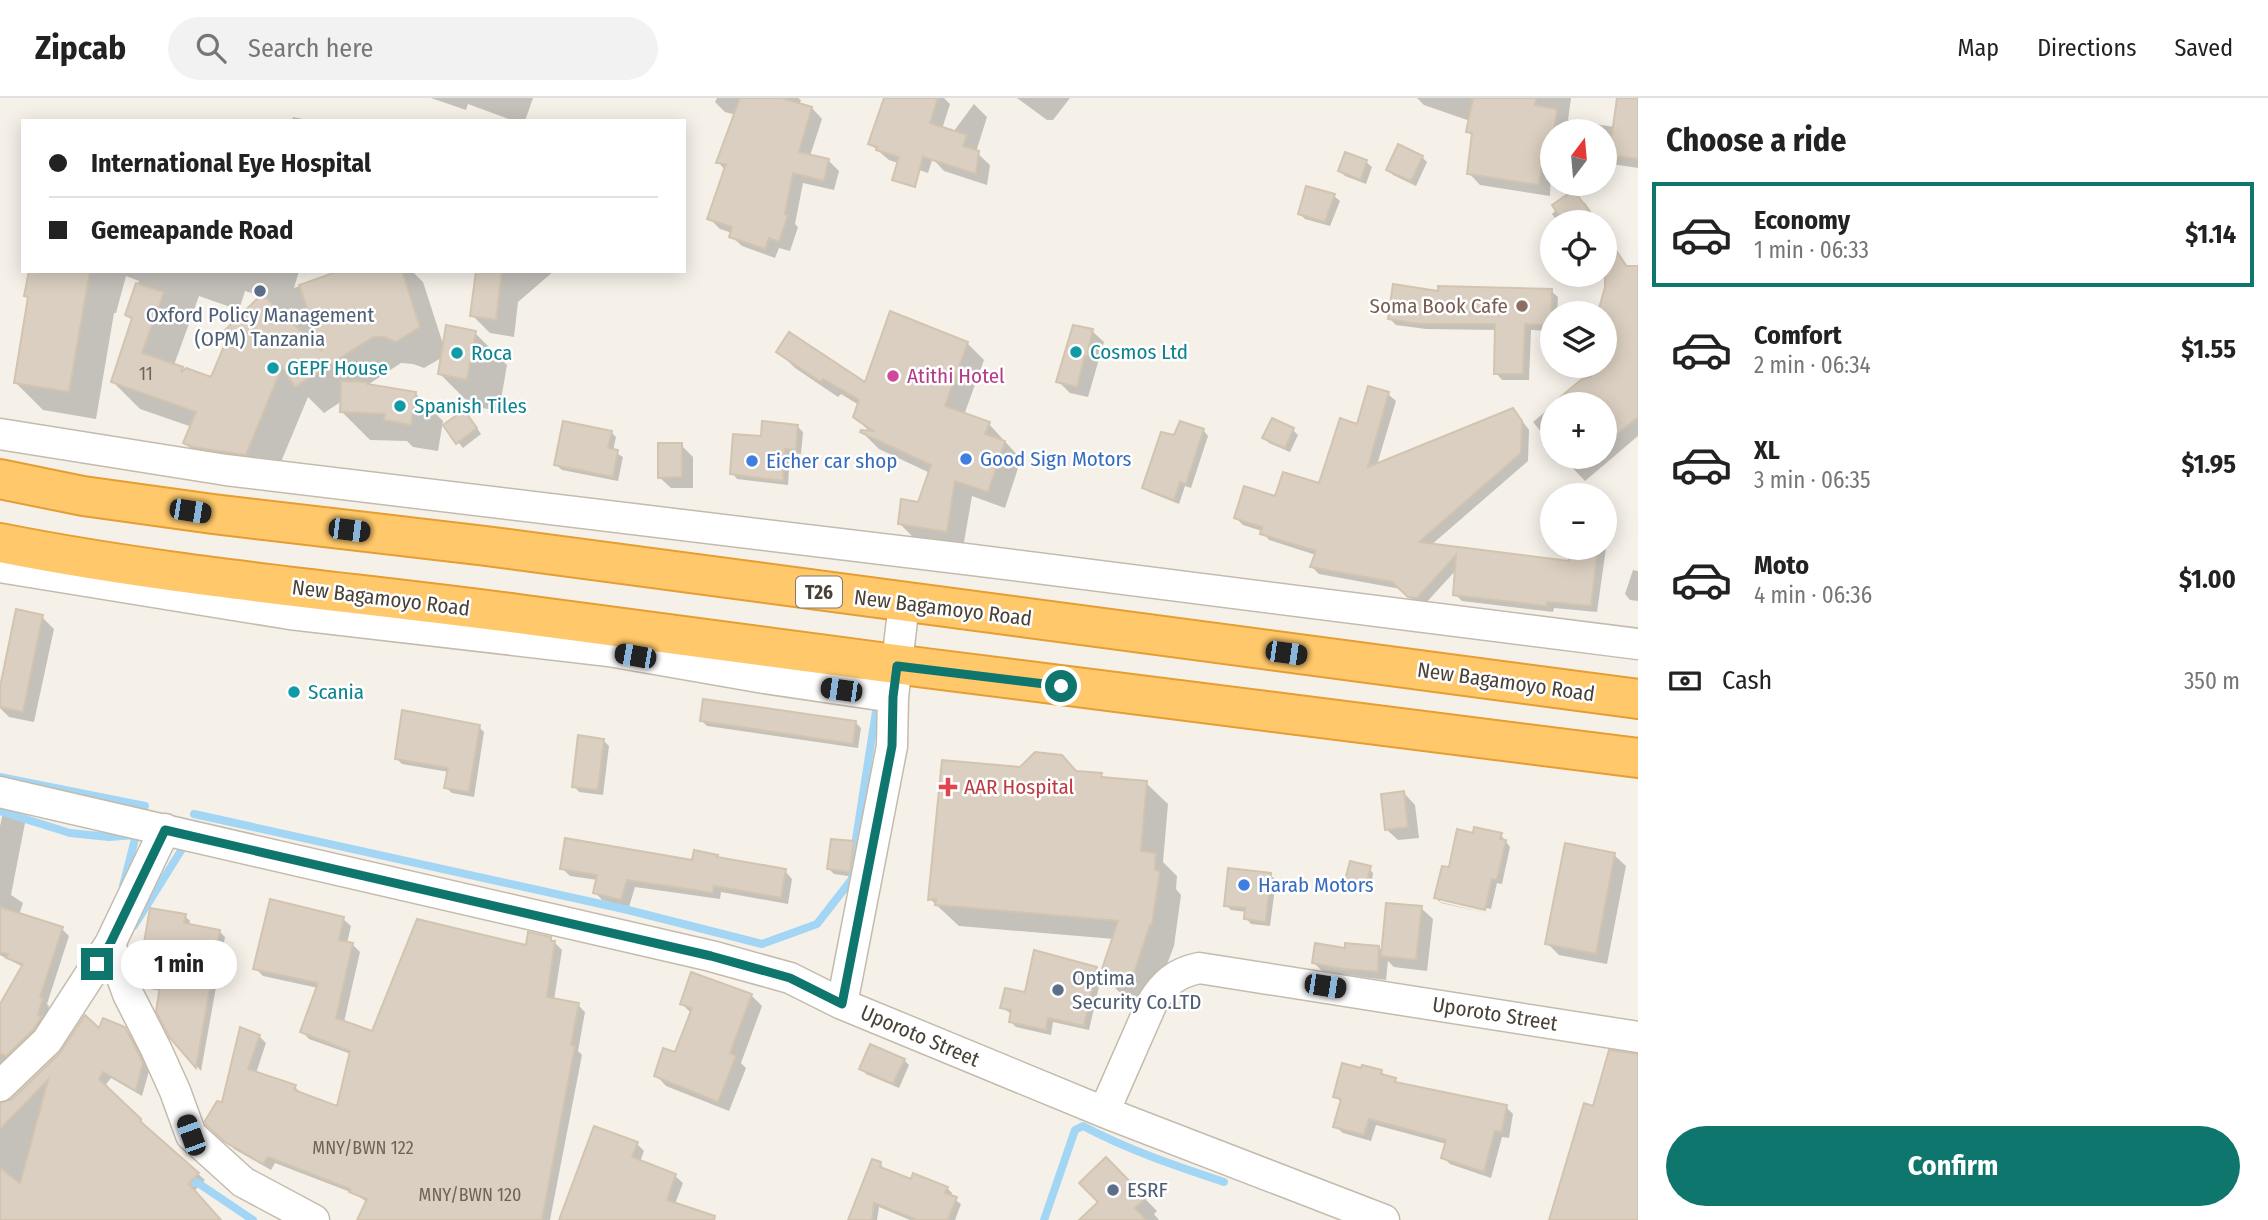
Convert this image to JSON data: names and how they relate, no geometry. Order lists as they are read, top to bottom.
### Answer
{
  "streets": {
    "highway": ["T26", "New Bagamoyo Road"],
    "street": ["Uporoto Street"]
  },
  "places": {
    "other": [
      "Oxford Policy Management (OPM) Tanzania",
      "Soma Book Cafe",
      "Cosmos Ltd",
      "Roca",
      "GEPF House",
      "Atithi Hotel",
      "Spanish Tiles",
      "Good Sign Motors",
      "Eicher car shop",
      "Scania",
      "Harab Motors",
      "Optima Security Co.LTD",
      "ESRF"
    ],
    "health": ["AAR Hospital"]
  },
  "house_numbers": ["11", "MNY/BWN 122", "MNY/BWN 120"],
  "north": "top",
  "page": {
    "header": "Zipcab",
    "search": "Search here",
    "nav": ["Map", "Directions", "Saved"],
    "heading": "Choose a ride",
    "map_buttons": ["+", "−"],
    "banner": ["International Eye Hospital", "Gemeapande Road"],
    "list": [
      {
        "name": "Economy",
        "note": "1 min · 06:33",
        "value": "$1.14"
      },
      {
        "name": "Comfort",
        "note": "2 min · 06:34",
        "value": "$1.55"
      },
      {
        "name": "XL",
        "note": "3 min · 06:35",
        "value": "$1.95"
      },
      {
        "name": "Moto",
        "note": "4 min · 06:36",
        "value": "$1.00"
      }
    ],
    "pay": ["Cash", "350 m"],
    "bubble": "1 min",
    "buttons": "Confirm"
  }
}
